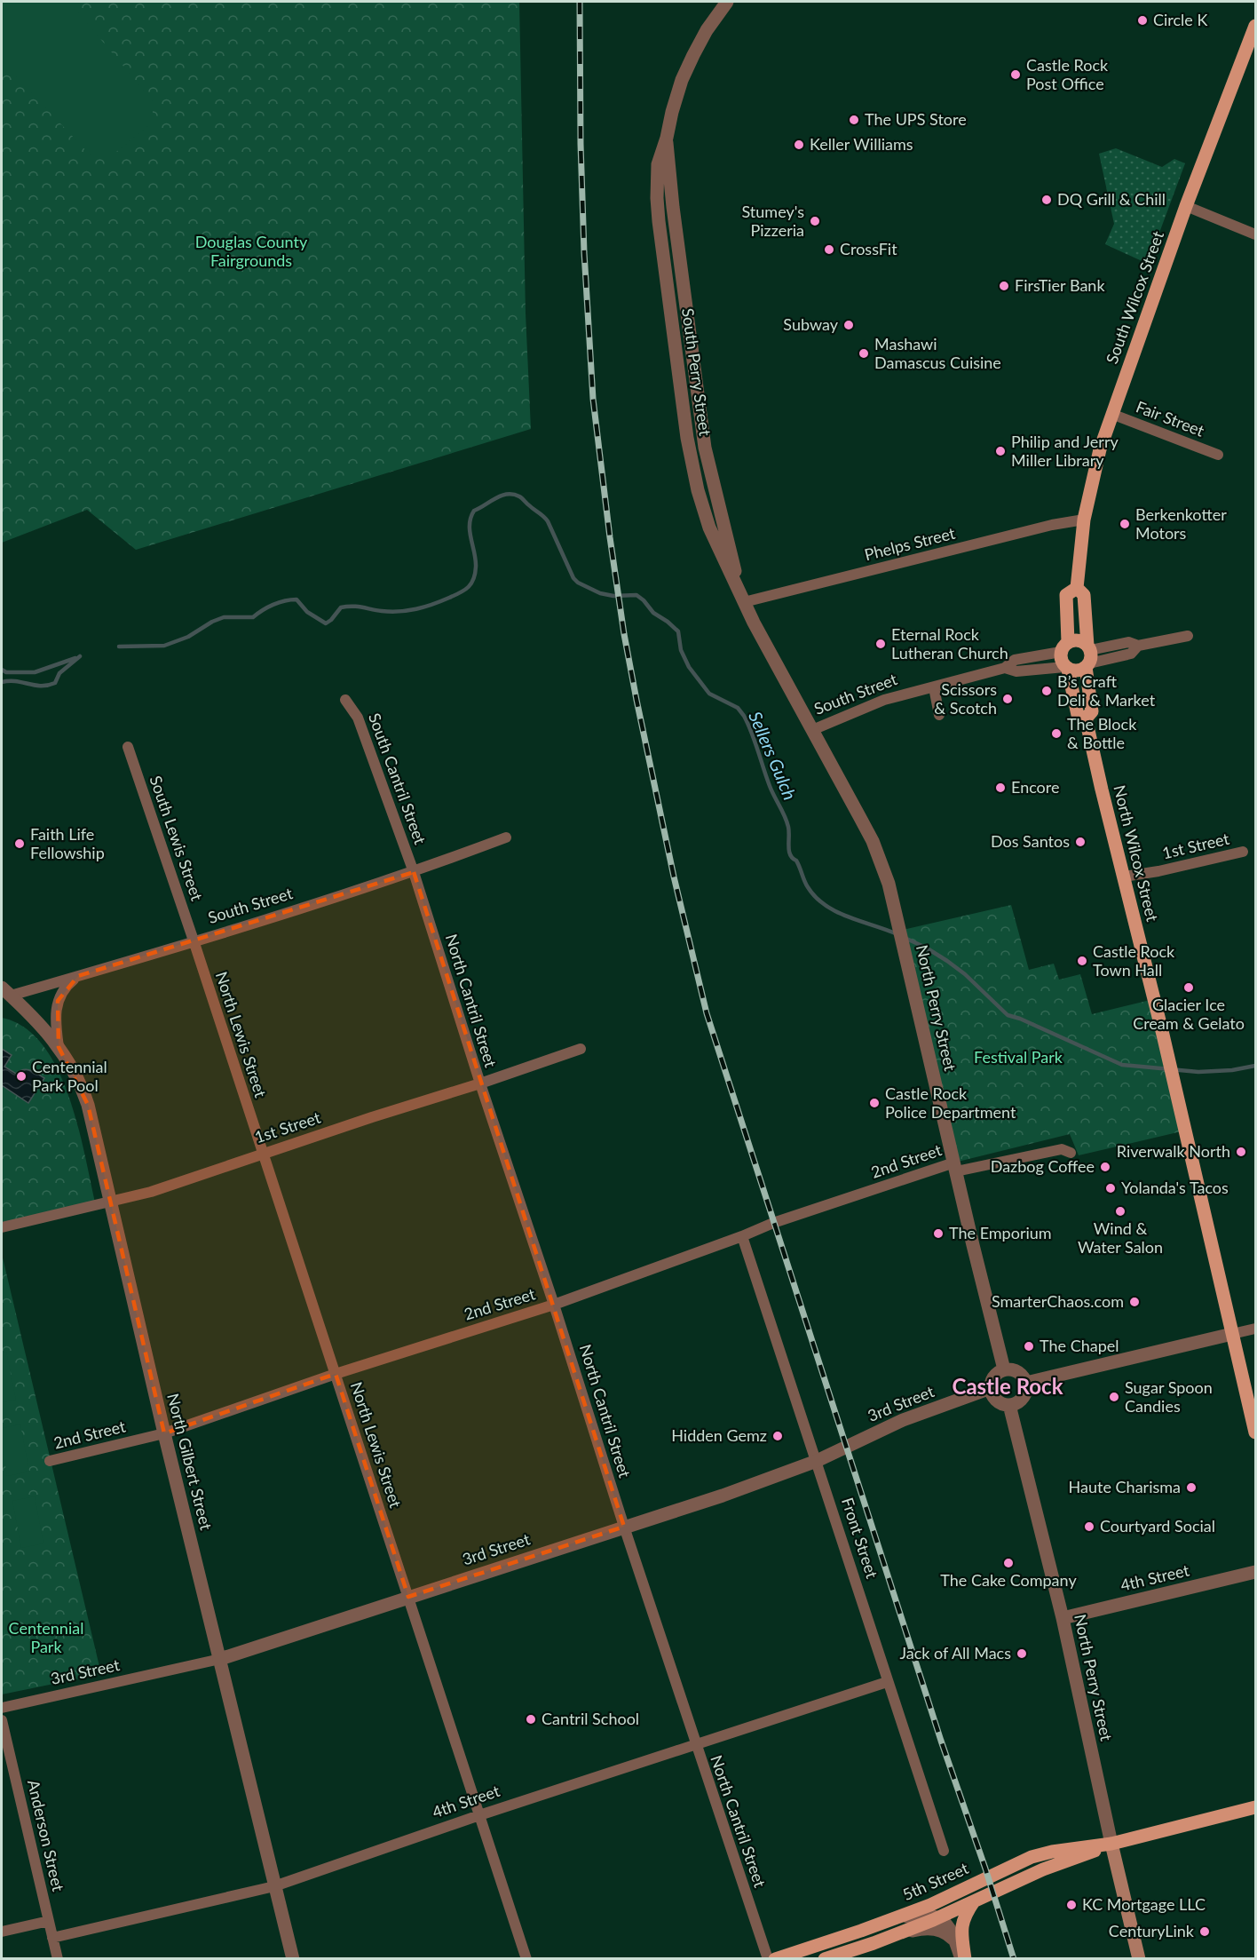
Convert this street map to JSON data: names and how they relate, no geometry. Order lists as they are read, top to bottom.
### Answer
{
  "streets": {
    "main road": [
      "South Wilcox Street",
      "North Wilcox Street",
      "North Perry Street",
      "5th Street"
    ],
    "street": [
      "South Perry Street",
      "Fair Street",
      "Phelps Street",
      "South Street",
      "South Cantril Street",
      "South Lewis Street",
      "1st Street",
      "North Cantril Street",
      "North Lewis Street",
      "2nd Street",
      "3rd Street",
      "North Gilbert Street",
      "Front Street",
      "4th Street",
      "Anderson Street"
    ]
  },
  "crossings": [
    ["South Wilcox Street", "Fair Street"],
    ["South Wilcox Street", "Phelps Street"],
    ["South Wilcox Street", "South Street"],
    ["South Wilcox Street", "North Wilcox Street"],
    ["South Perry Street", "Phelps Street"],
    ["South Perry Street", "South Street"],
    ["South Perry Street", "North Perry Street"],
    ["South Street", "South Cantril Street"],
    ["South Street", "South Lewis Street"],
    ["South Street", "North Wilcox Street"],
    ["South Street", "North Cantril Street"],
    ["South Street", "North Perry Street"],
    ["South Street", "North Lewis Street"],
    ["South Street", "North Gilbert Street"],
    ["South Cantril Street", "North Cantril Street"],
    ["South Lewis Street", "North Lewis Street"],
    ["1st Street", "North Wilcox Street"],
    ["1st Street", "North Cantril Street"],
    ["1st Street", "North Lewis Street"],
    ["1st Street", "North Gilbert Street"],
    ["North Cantril Street", "2nd Street"],
    ["North Cantril Street", "3rd Street"],
    ["North Cantril Street", "4th Street"],
    ["North Perry Street", "2nd Street"],
    ["North Perry Street", "3rd Street"],
    ["North Perry Street", "4th Street"],
    ["North Perry Street", "5th Street"],
    ["North Lewis Street", "2nd Street"],
    ["North Lewis Street", "3rd Street"],
    ["North Lewis Street", "4th Street"],
    ["2nd Street", "North Gilbert Street"],
    ["2nd Street", "Front Street"],
    ["3rd Street", "North Gilbert Street"],
    ["3rd Street", "Front Street"],
    ["North Gilbert Street", "4th Street"],
    ["Front Street", "4th Street"],
    ["4th Street", "Anderson Street"]
  ],
  "districts": ["Castle Rock"],
  "water": ["Sellers Gulch"],
  "parks": ["Douglas County Fairgrounds", "Festival Park", "Centennial Park"],
  "places": [
    "Circle K",
    "Castle Rock Post Office",
    "The UPS Store",
    "Keller Williams",
    "DQ Grill & Chill",
    "Stumey's Pizzeria",
    "CrossFit",
    "FirsTier Bank",
    "Subway",
    "Mashawi Damascus Cuisine",
    "Philip and Jerry Miller Library",
    "Berkenkotter Motors",
    "Eternal Rock Lutheran Church",
    "B’s Craft Deli & Market",
    "Scissors & Scotch",
    "The Block & Bottle",
    "Encore",
    "Dos Santos",
    "Faith Life Fellowship",
    "Castle Rock Town Hall",
    "Glacier Ice Cream & Gelato",
    "Centennial Park Pool",
    "Castle Rock Police Department",
    "Riverwalk North",
    "Dazbog Coffee",
    "Yolanda's Tacos",
    "Wind & Water Salon",
    "The Emporium",
    "SmarterChaos.com",
    "The Chapel",
    "Sugar Spoon Candies",
    "Hidden Gemz",
    "Haute Charisma",
    "Courtyard Social",
    "The Cake Company",
    "Jack of All Macs",
    "Cantril School",
    "KC Mortgage LLC",
    "CenturyLink"
  ]
}
